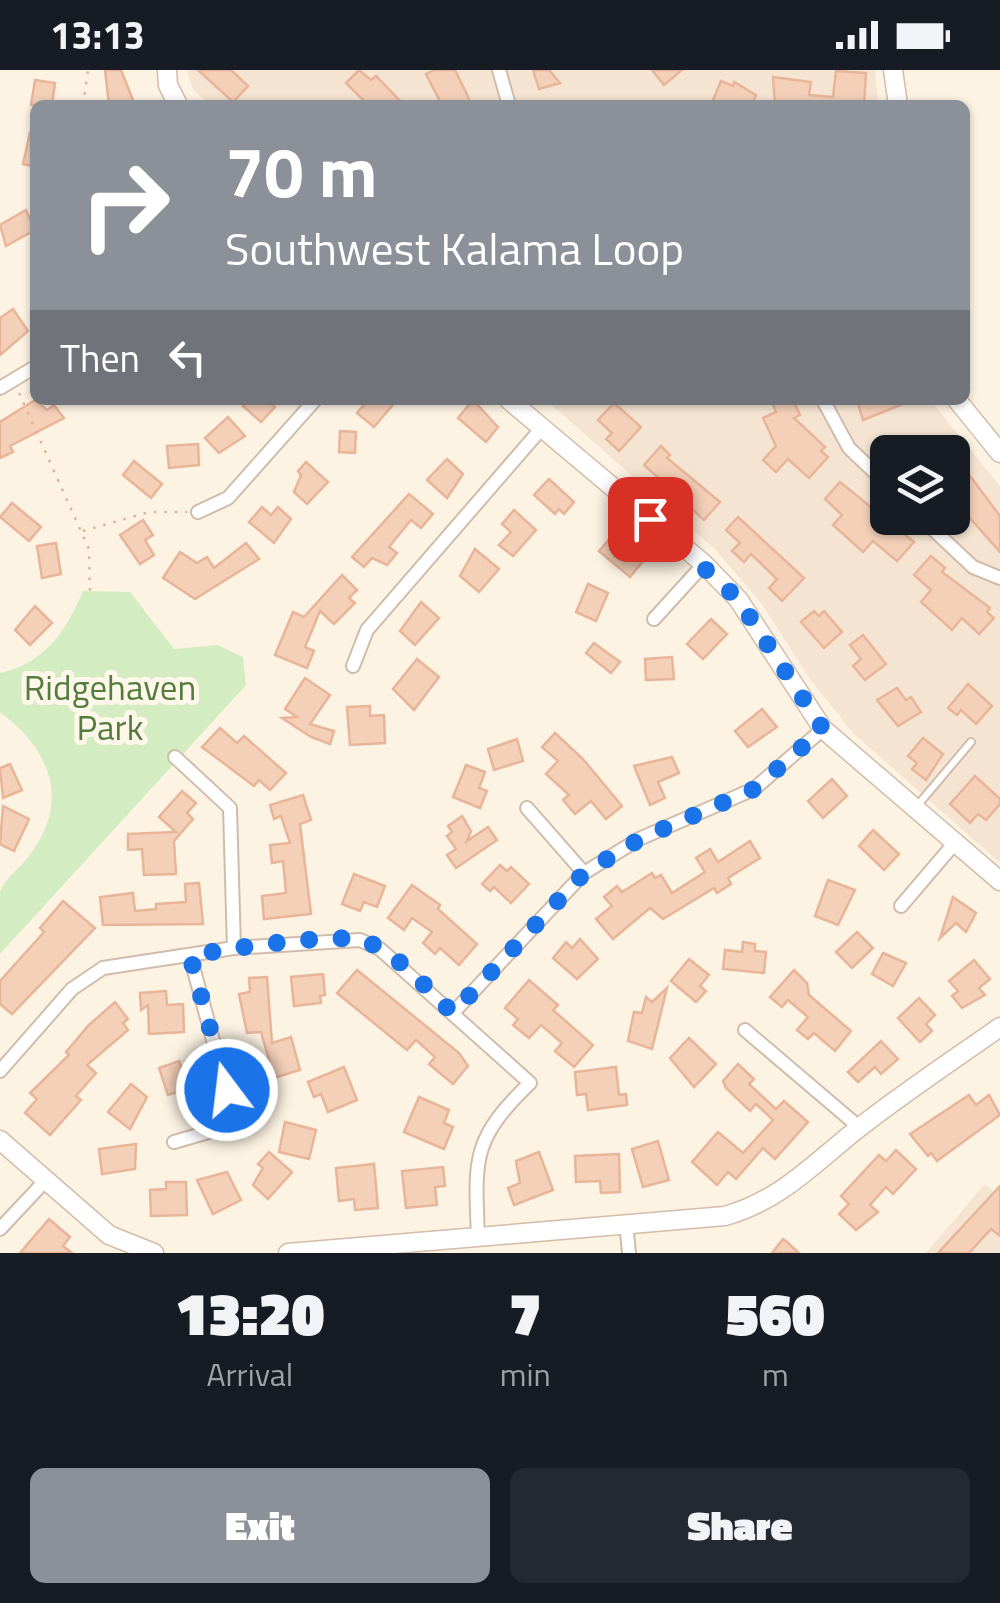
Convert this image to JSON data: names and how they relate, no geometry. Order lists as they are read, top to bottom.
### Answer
{
  "parks": ["Ridgehaven Park"],
  "page": {
    "status": "13:13",
    "turn": ["70 m", "Southwest Kalama Loop"],
    "then": "Then",
    "eta": [
      "13:20",
      "Arrival",
      "7",
      "min",
      "560",
      "m"
    ],
    "buttons": ["Exit", "Share"]
  }
}
